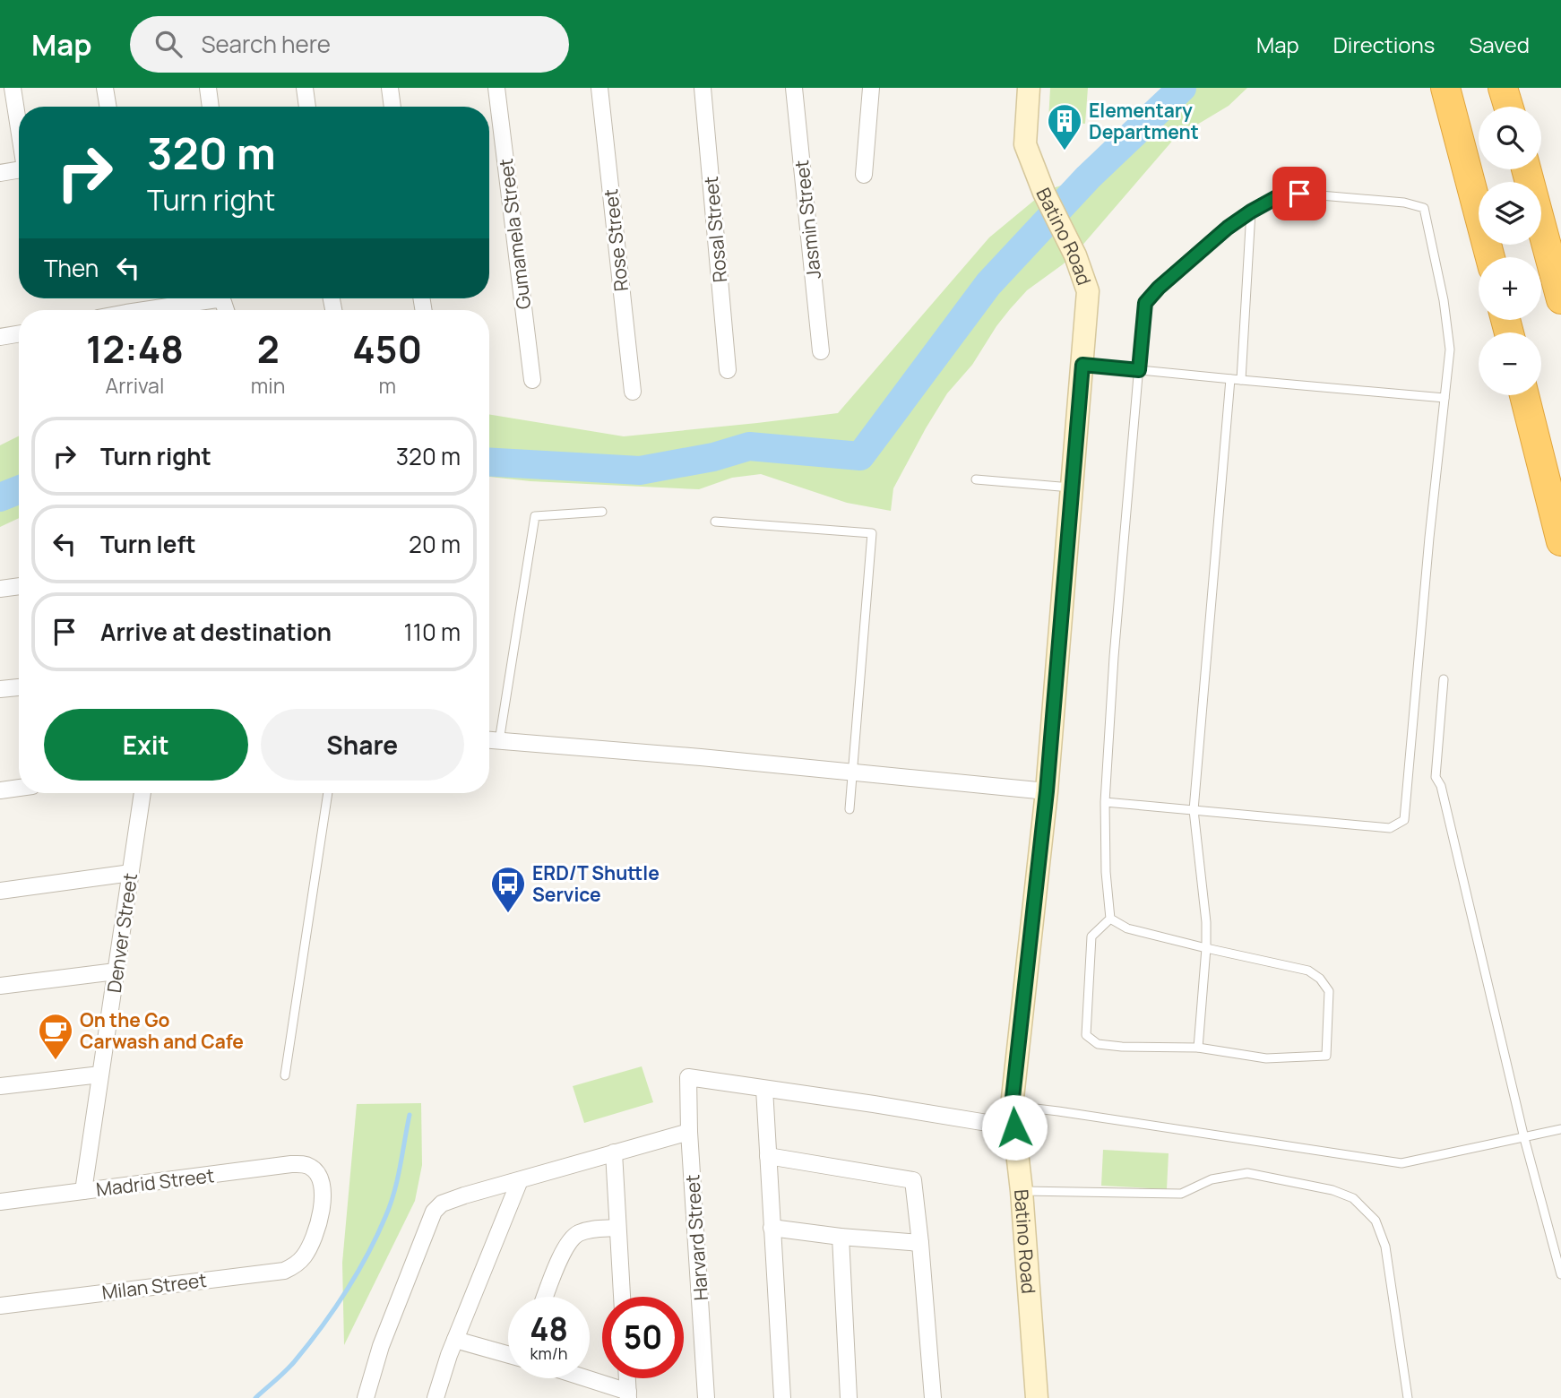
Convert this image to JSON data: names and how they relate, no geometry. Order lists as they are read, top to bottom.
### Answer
{
  "streets": {
    "main road": ["Batino Road"],
    "street": [
      "Jasmin Street",
      "Rosal Street",
      "Gumamela Street",
      "Rose Street",
      "Denver Street",
      "Madrid Street",
      "Harvard Street",
      "Milan Street"
    ]
  },
  "crossings": [
    ["Denver Street", "Madrid Street"],
    ["Madrid Street", "Milan Street"]
  ],
  "places": {
    "building": ["Elementary Department"],
    "bus stop": ["ERD/T Shuttle Service"],
    "cafe": ["On the Go Carwash and Cafe"]
  },
  "page": {
    "header": "Map",
    "search": "Search here",
    "nav": ["Map", "Directions", "Saved"],
    "map_buttons": ["+", "−"],
    "turn": ["320 m", "Turn right"],
    "then": "Then",
    "eta": [
      "12:48",
      "Arrival",
      "2",
      "min",
      "450",
      "m"
    ],
    "list": [
      {
        "name": "Turn right",
        "value": "320 m"
      },
      {
        "name": "Turn left",
        "value": "20 m"
      },
      {
        "name": "Arrive at destination",
        "value": "110 m"
      }
    ],
    "buttons": ["Exit", "Share"],
    "speed": "48 km/h",
    "limit": "50"
  }
}
